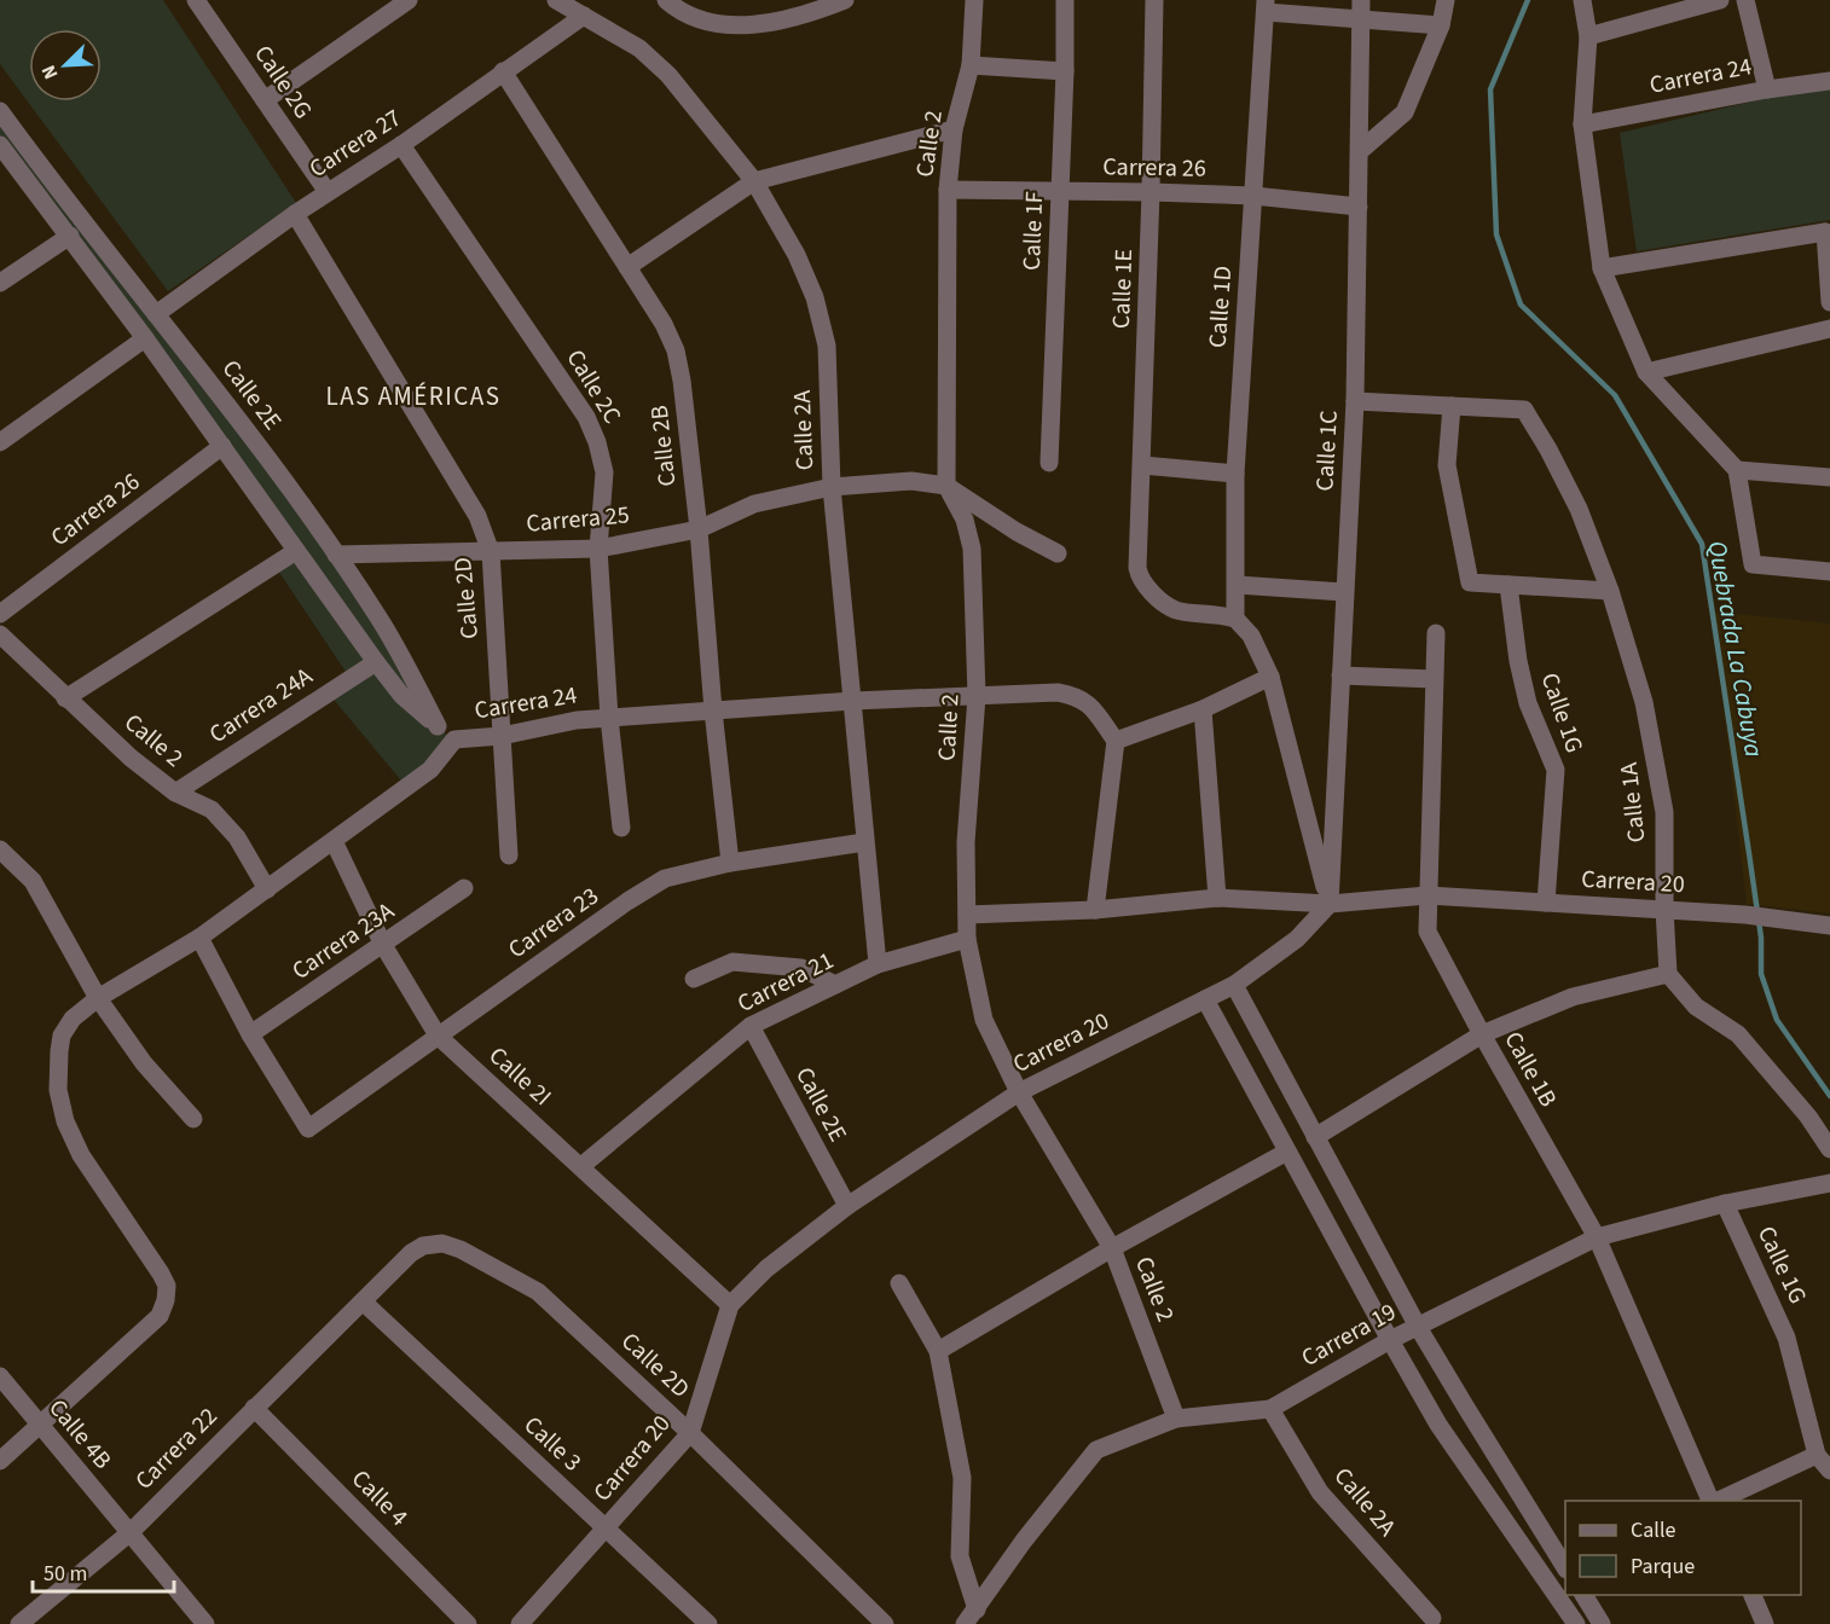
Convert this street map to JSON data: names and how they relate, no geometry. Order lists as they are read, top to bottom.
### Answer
{
  "streets": {
    "street": [
      "Carrera 24",
      "Calle 2G",
      "Carrera 27",
      "Calle 2",
      "Carrera 26",
      "Calle 1F",
      "Calle 1E",
      "Calle 1D",
      "Calle 2C",
      "Calle 2E",
      "Calle 2A",
      "Calle 2B",
      "Calle 1C",
      "Carrera 25",
      "Calle 2D",
      "Carrera 24A",
      "Calle 1G",
      "Calle 1A",
      "Carrera 20",
      "Carrera 23",
      "Carrera 23A",
      "Carrera 21",
      "Calle 1B",
      "Calle 2I",
      "Carrera 19",
      "Calle 4B",
      "Calle 3",
      "Carrera 22",
      "Calle 4"
    ]
  },
  "crossings": [
    ["Carrera 24", "Calle 2"],
    ["Carrera 24", "Calle 2C"],
    ["Carrera 24", "Calle 2E"],
    ["Carrera 24", "Calle 2A"],
    ["Carrera 24", "Calle 2B"],
    ["Carrera 24", "Calle 2D"],
    ["Carrera 24", "Calle 2I"],
    ["Carrera 24", "Calle 4B"],
    ["Calle 2G", "Carrera 27"],
    ["Carrera 27", "Calle 2C"],
    ["Carrera 27", "Calle 2E"],
    ["Carrera 27", "Calle 2A"],
    ["Carrera 27", "Calle 2B"],
    ["Carrera 27", "Calle 2D"],
    ["Calle 2", "Carrera 26"],
    ["Calle 2", "Carrera 25"],
    ["Calle 2", "Carrera 24A"],
    ["Calle 2", "Carrera 20"],
    ["Calle 2", "Carrera 21"],
    ["Calle 2", "Carrera 19"],
    ["Carrera 26", "Calle 1F"],
    ["Carrera 26", "Calle 1E"],
    ["Carrera 26", "Calle 1D"],
    ["Carrera 26", "Calle 2E"],
    ["Carrera 26", "Calle 1C"],
    ["Calle 1E", "Calle 1D"],
    ["Calle 2C", "Carrera 25"],
    ["Calle 2E", "Carrera 25"],
    ["Calle 2E", "Carrera 24A"],
    ["Calle 2E", "Carrera 20"],
    ["Calle 2E", "Carrera 21"],
    ["Calle 2A", "Carrera 25"],
    ["Calle 2A", "Carrera 23"],
    ["Calle 2A", "Carrera 21"],
    ["Calle 2A", "Carrera 19"],
    ["Calle 2B", "Carrera 25"],
    ["Calle 2B", "Carrera 23"],
    ["Calle 1C", "Carrera 20"],
    ["Carrera 25", "Calle 2D"],
    ["Calle 2D", "Carrera 20"],
    ["Calle 2D", "Calle 3"],
    ["Calle 2D", "Carrera 22"],
    ["Calle 1G", "Carrera 20"],
    ["Calle 1G", "Carrera 19"],
    ["Calle 1A", "Carrera 20"],
    ["Carrera 20", "Calle 1B"],
    ["Carrera 20", "Calle 2I"],
    ["Carrera 20", "Calle 3"],
    ["Carrera 23", "Carrera 23A"],
    ["Carrera 23", "Calle 2I"],
    ["Carrera 23A", "Calle 2I"],
    ["Carrera 21", "Calle 2I"],
    ["Calle 1B", "Carrera 19"],
    ["Calle 4B", "Carrera 22"],
    ["Calle 3", "Carrera 22"],
    ["Carrera 22", "Calle 4"]
  ],
  "districts": ["LAS AMÉRICAS"],
  "water": ["Quebrada La Cabuya"],
  "legend": ["Calle", "Parque"],
  "scale_bar": "50 m",
  "north": "bottom left"
}
